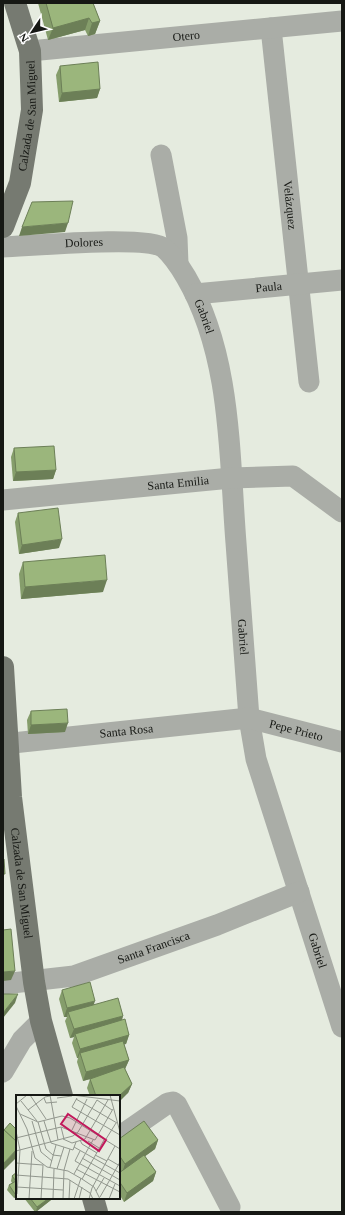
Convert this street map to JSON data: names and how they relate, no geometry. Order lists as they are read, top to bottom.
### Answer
{
  "streets": {
    "main road": ["Calzada de San Miguel"],
    "street": [
      "Otero",
      "Velázquez",
      "Dolores",
      "Paula",
      "Gabriel",
      "Santa Emilia",
      "Pepe Prieto",
      "Santa Rosa",
      "Santa Francisca"
    ]
  },
  "crossings": [
    ["Otero", "Calzada de San Miguel"],
    ["Otero", "Velázquez"],
    ["Calzada de San Miguel", "Santa Rosa"],
    ["Calzada de San Miguel", "Santa Francisca"],
    ["Velázquez", "Paula"],
    ["Dolores", "Gabriel"],
    ["Paula", "Gabriel"],
    ["Gabriel", "Santa Emilia"],
    ["Gabriel", "Pepe Prieto"],
    ["Gabriel", "Santa Rosa"],
    ["Gabriel", "Santa Francisca"],
    ["Pepe Prieto", "Santa Rosa"]
  ],
  "north": "bottom left"
}
